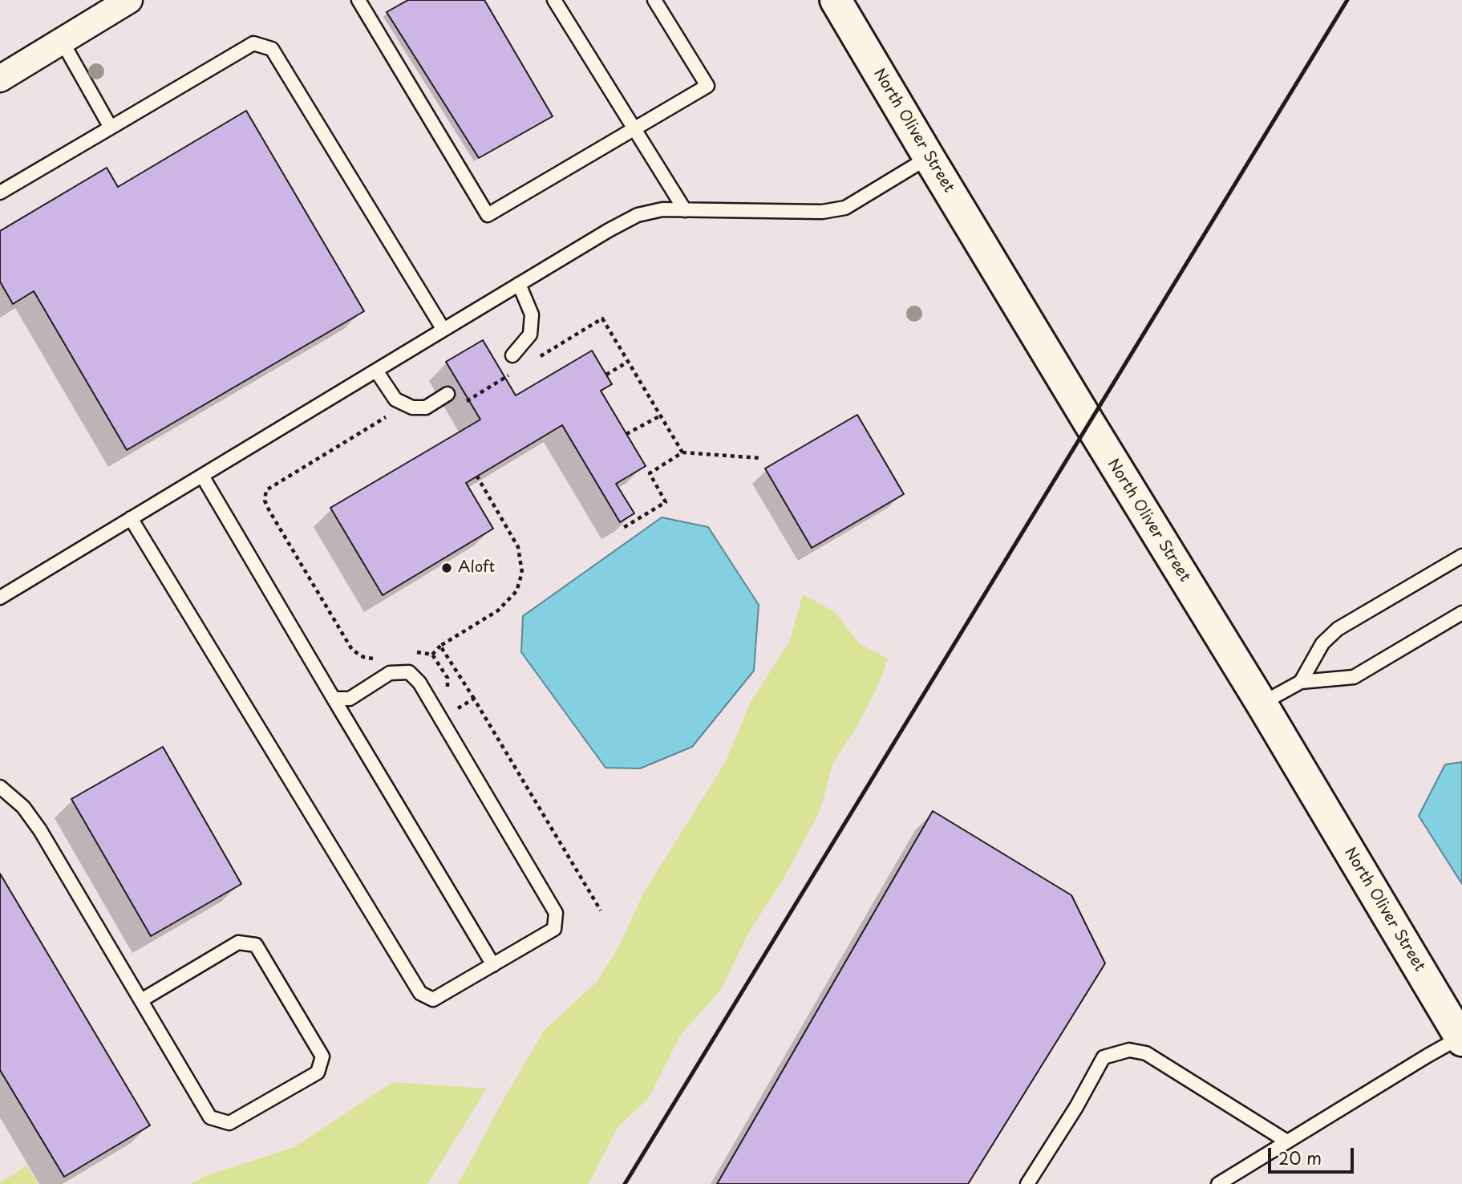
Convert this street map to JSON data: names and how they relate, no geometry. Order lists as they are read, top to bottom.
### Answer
{
  "streets": {
    "main road": ["North Oliver Street"]
  },
  "places": ["Aloft"],
  "scale_bar": "20 m"
}
